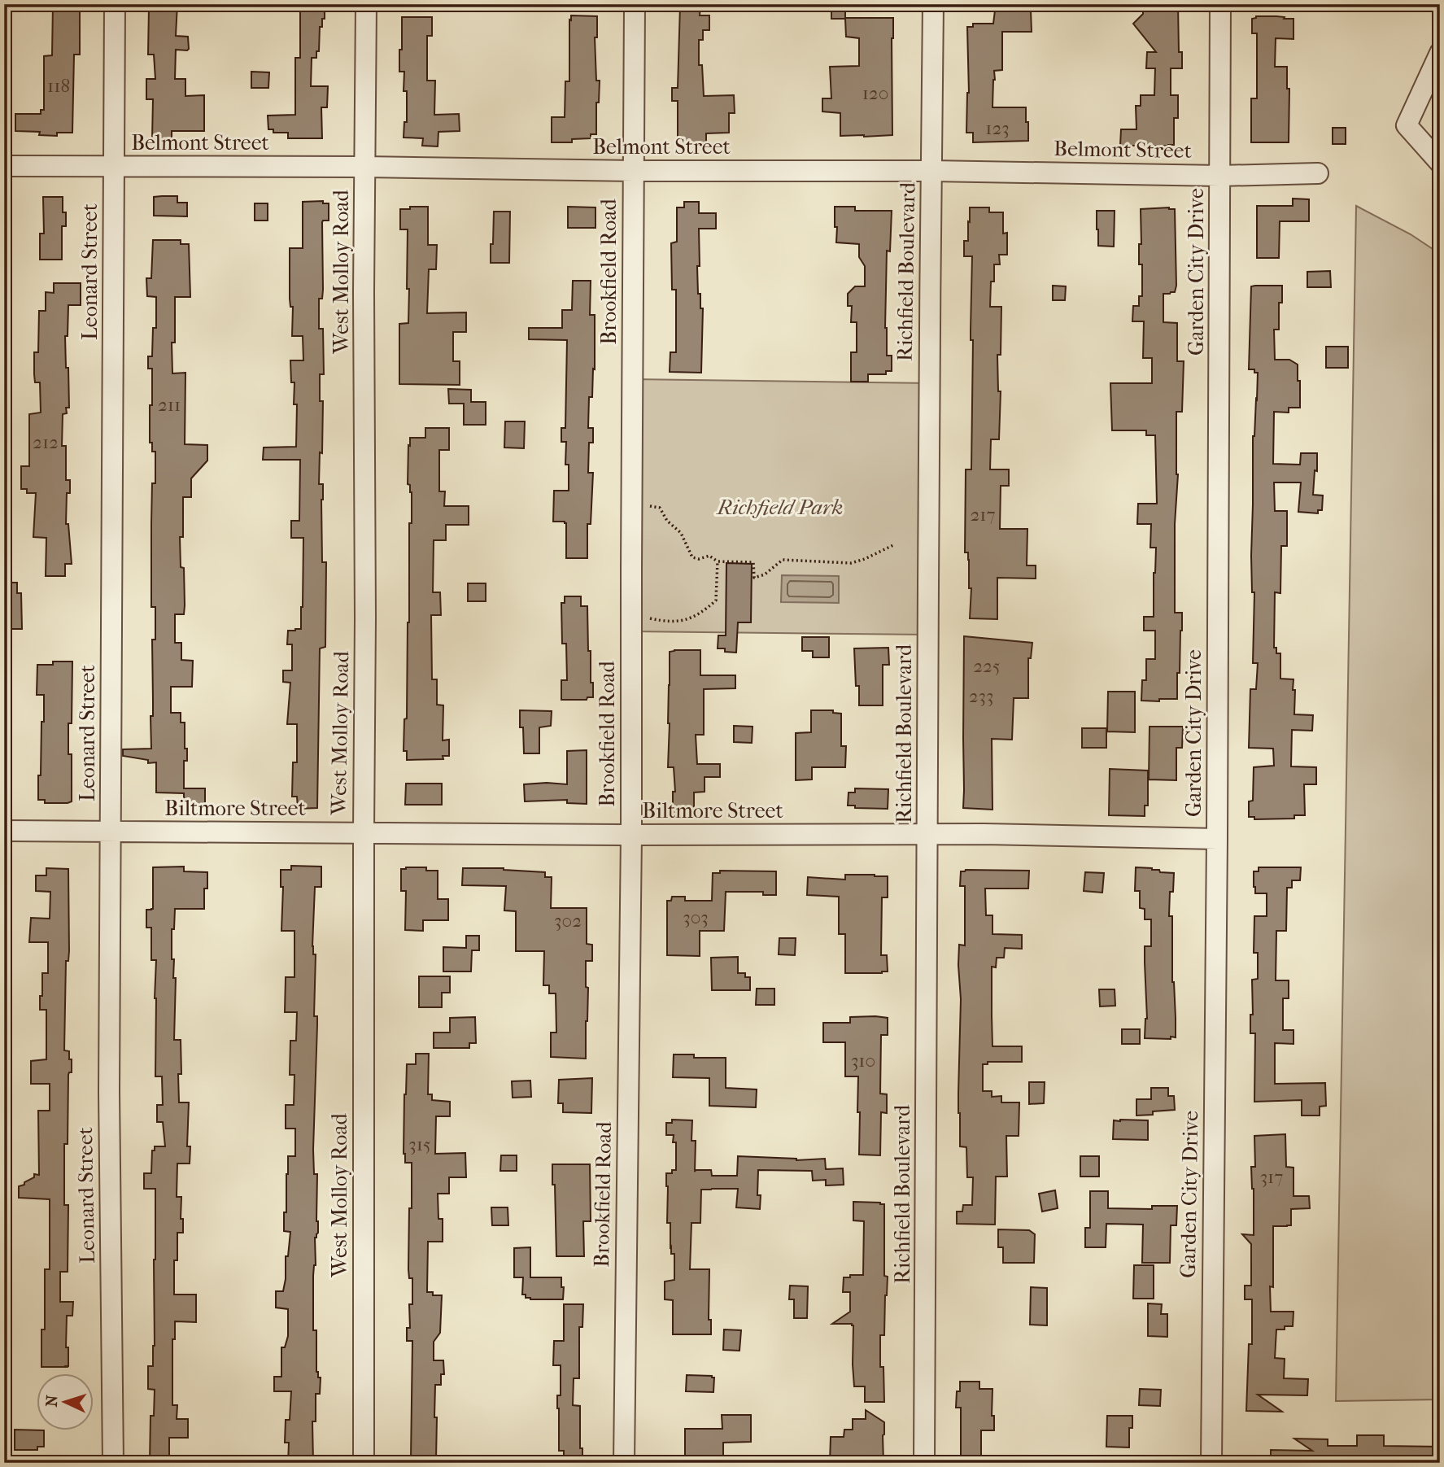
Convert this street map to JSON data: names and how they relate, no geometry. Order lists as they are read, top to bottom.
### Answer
{
  "streets": {
    "street": [
      "Belmont Street",
      "Leonard Street",
      "West Molloy Road",
      "Brookfield Road",
      "Richfield Boulevard",
      "Garden City Drive",
      "Biltmore Street"
    ]
  },
  "crossings": [
    ["Belmont Street", "Leonard Street"],
    ["Belmont Street", "West Molloy Road"],
    ["Belmont Street", "Brookfield Road"],
    ["Belmont Street", "Richfield Boulevard"],
    ["Belmont Street", "Garden City Drive"],
    ["Leonard Street", "Biltmore Street"],
    ["West Molloy Road", "Biltmore Street"],
    ["Brookfield Road", "Biltmore Street"],
    ["Richfield Boulevard", "Biltmore Street"],
    ["Garden City Drive", "Biltmore Street"]
  ],
  "parks": ["Richfield Park"],
  "house_numbers": [
    "118",
    "120",
    "123",
    "211",
    "212",
    "217",
    "225",
    "233",
    "303",
    "302",
    "310",
    "315",
    "317"
  ],
  "north": "left"
}
